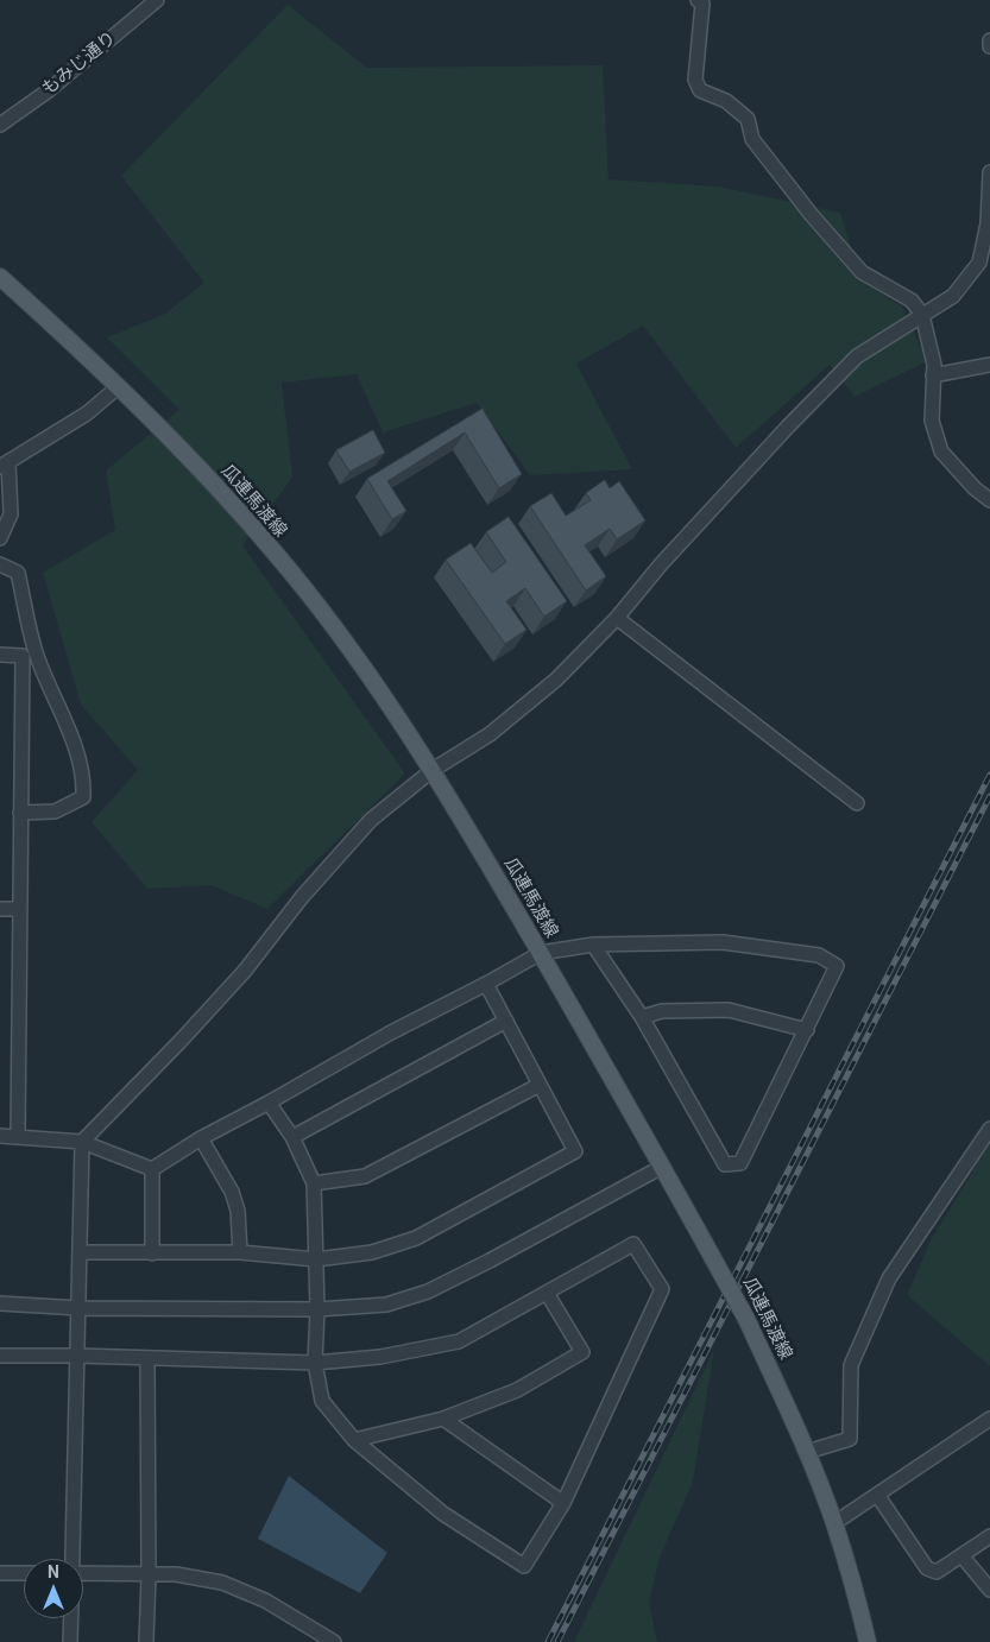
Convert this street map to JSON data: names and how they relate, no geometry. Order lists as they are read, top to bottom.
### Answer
{
  "streets": {
    "main road": ["瓜連馬渡線"],
    "street": ["もみじ通り"]
  },
  "north": "top"
}
